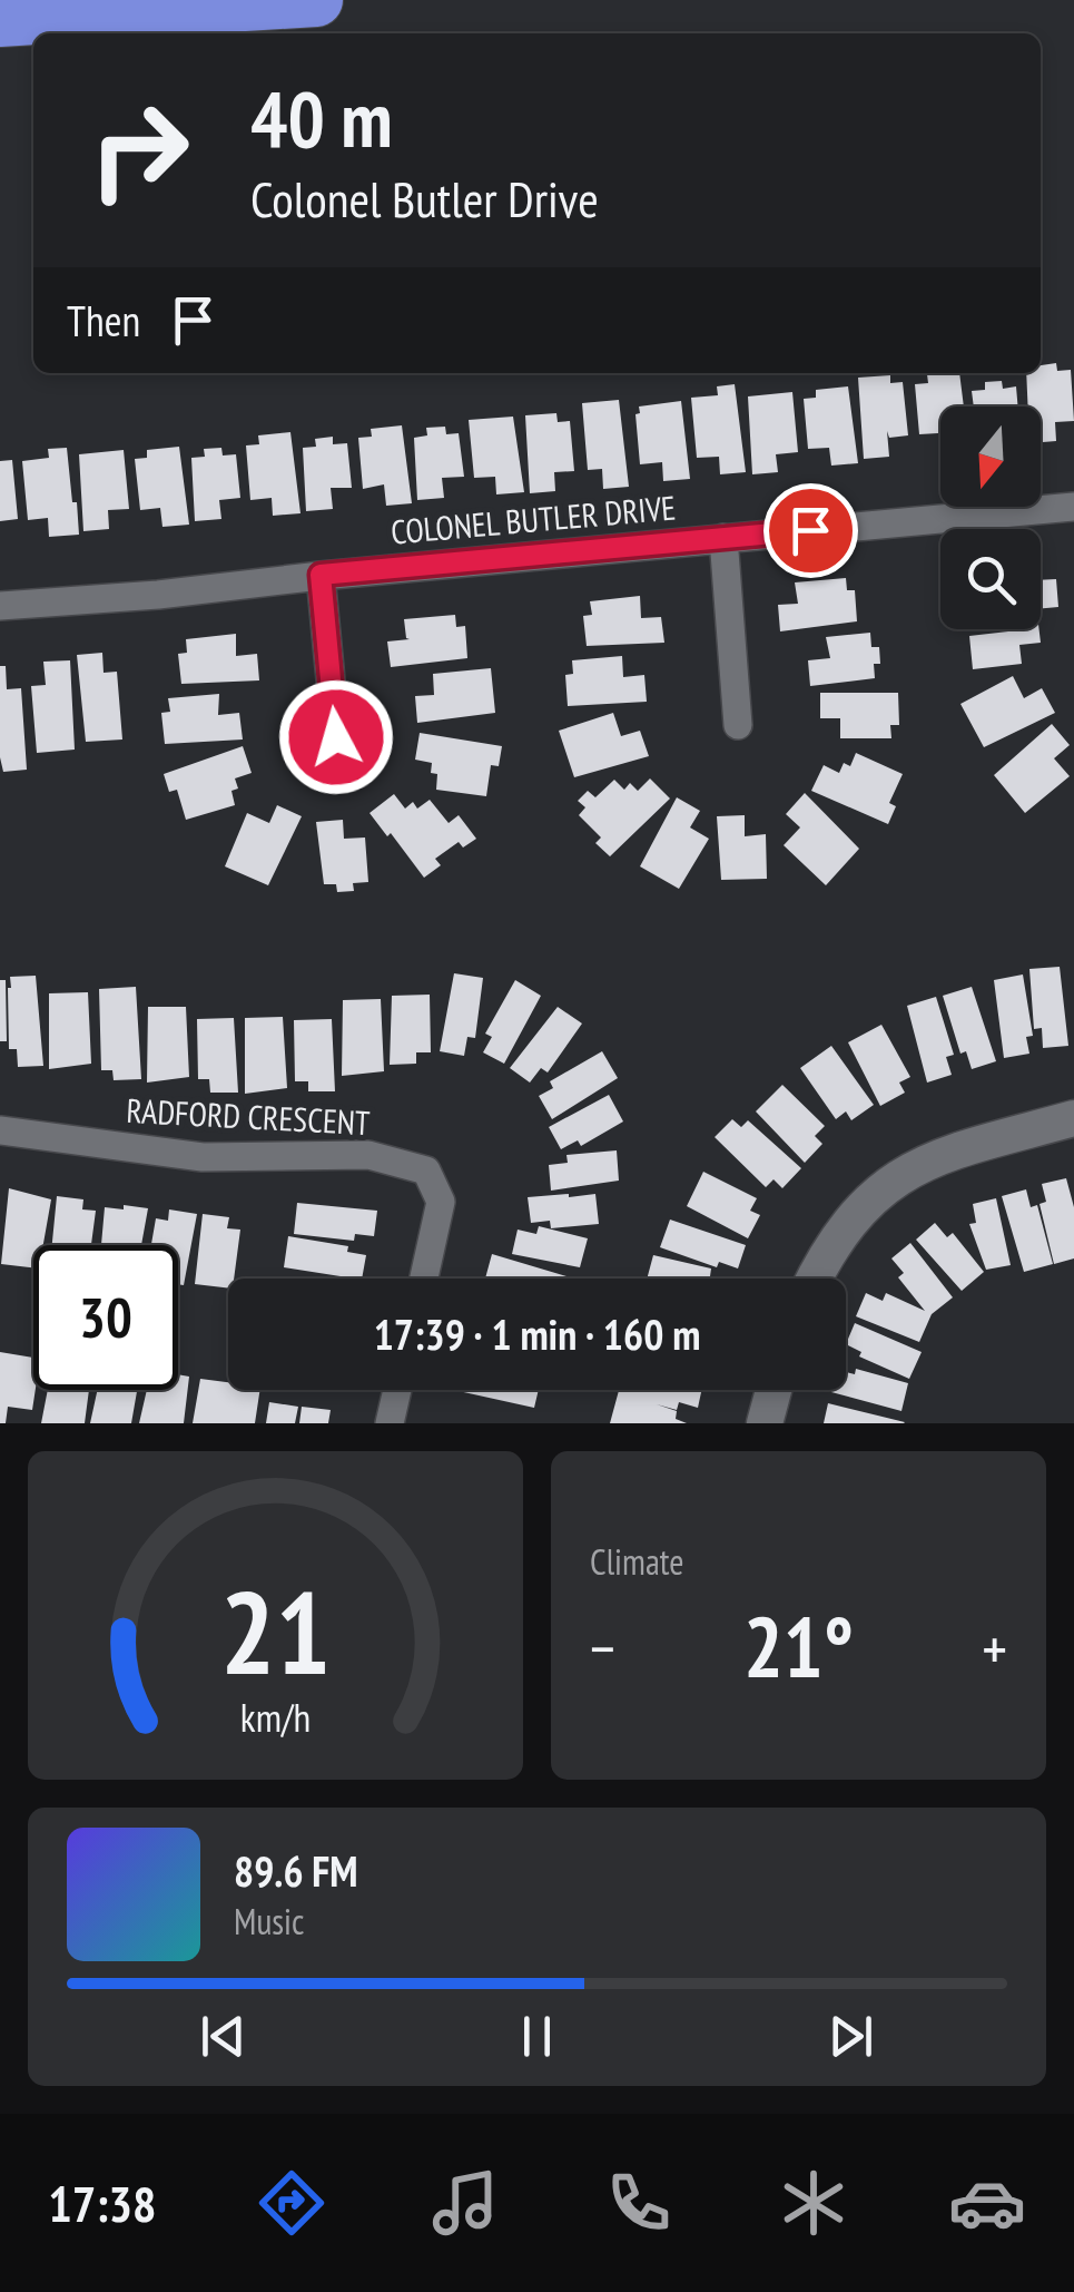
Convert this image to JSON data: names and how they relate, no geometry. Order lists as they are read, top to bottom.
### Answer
{
  "streets": {
    "street": ["COLONEL BUTLER DRIVE", "RADFORD CRESCENT"]
  },
  "north": "bottom",
  "page": {
    "turn": ["40 m", "Colonel Butler Drive"],
    "then": "Then",
    "limit": "30",
    "trip": "17:39 · 1 min · 160 m",
    "tile": "Climate",
    "heat": ["−", "21°", "+"],
    "song": ["89.6 FM", "Music"],
    "tabs": "17:38",
    "gauge": ["21", "km/h"]
  }
}
